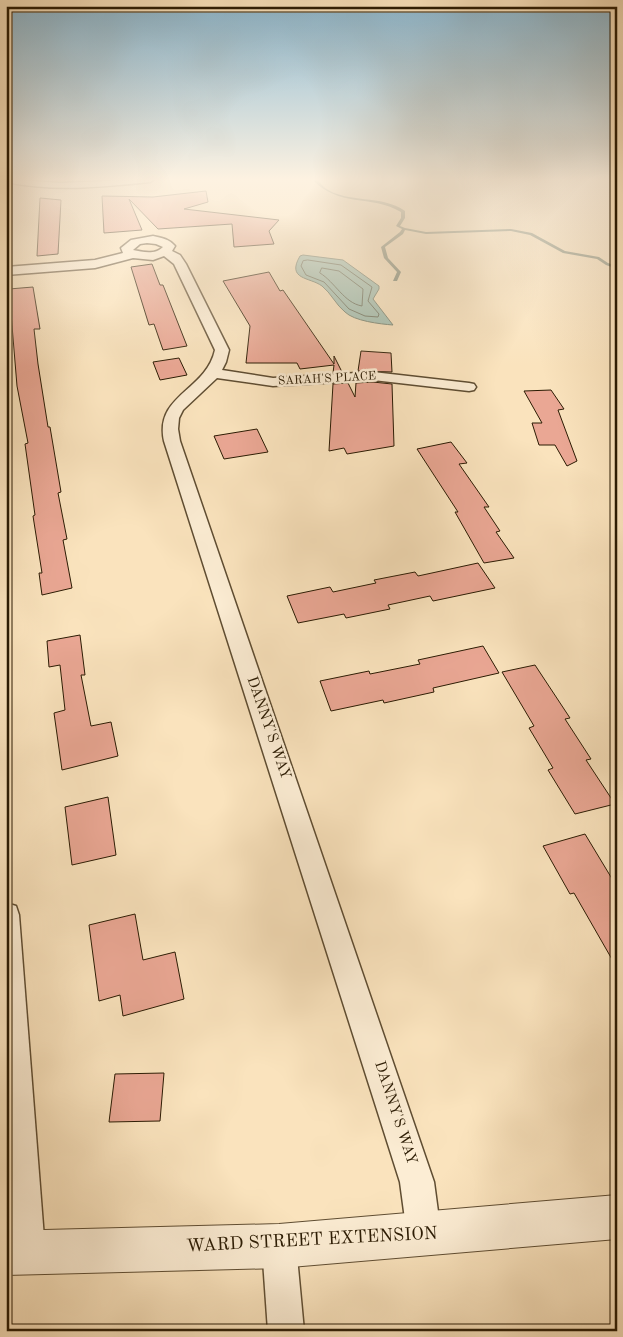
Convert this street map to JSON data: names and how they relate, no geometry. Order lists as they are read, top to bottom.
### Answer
{
  "streets": {
    "street": ["SARAH'S PLACE", "DANNY'S WAY", "WARD STREET EXTENSION"]
  },
  "crossings": [
    ["SARAH'S PLACE", "DANNY'S WAY"],
    ["DANNY'S WAY", "WARD STREET EXTENSION"]
  ]
}
